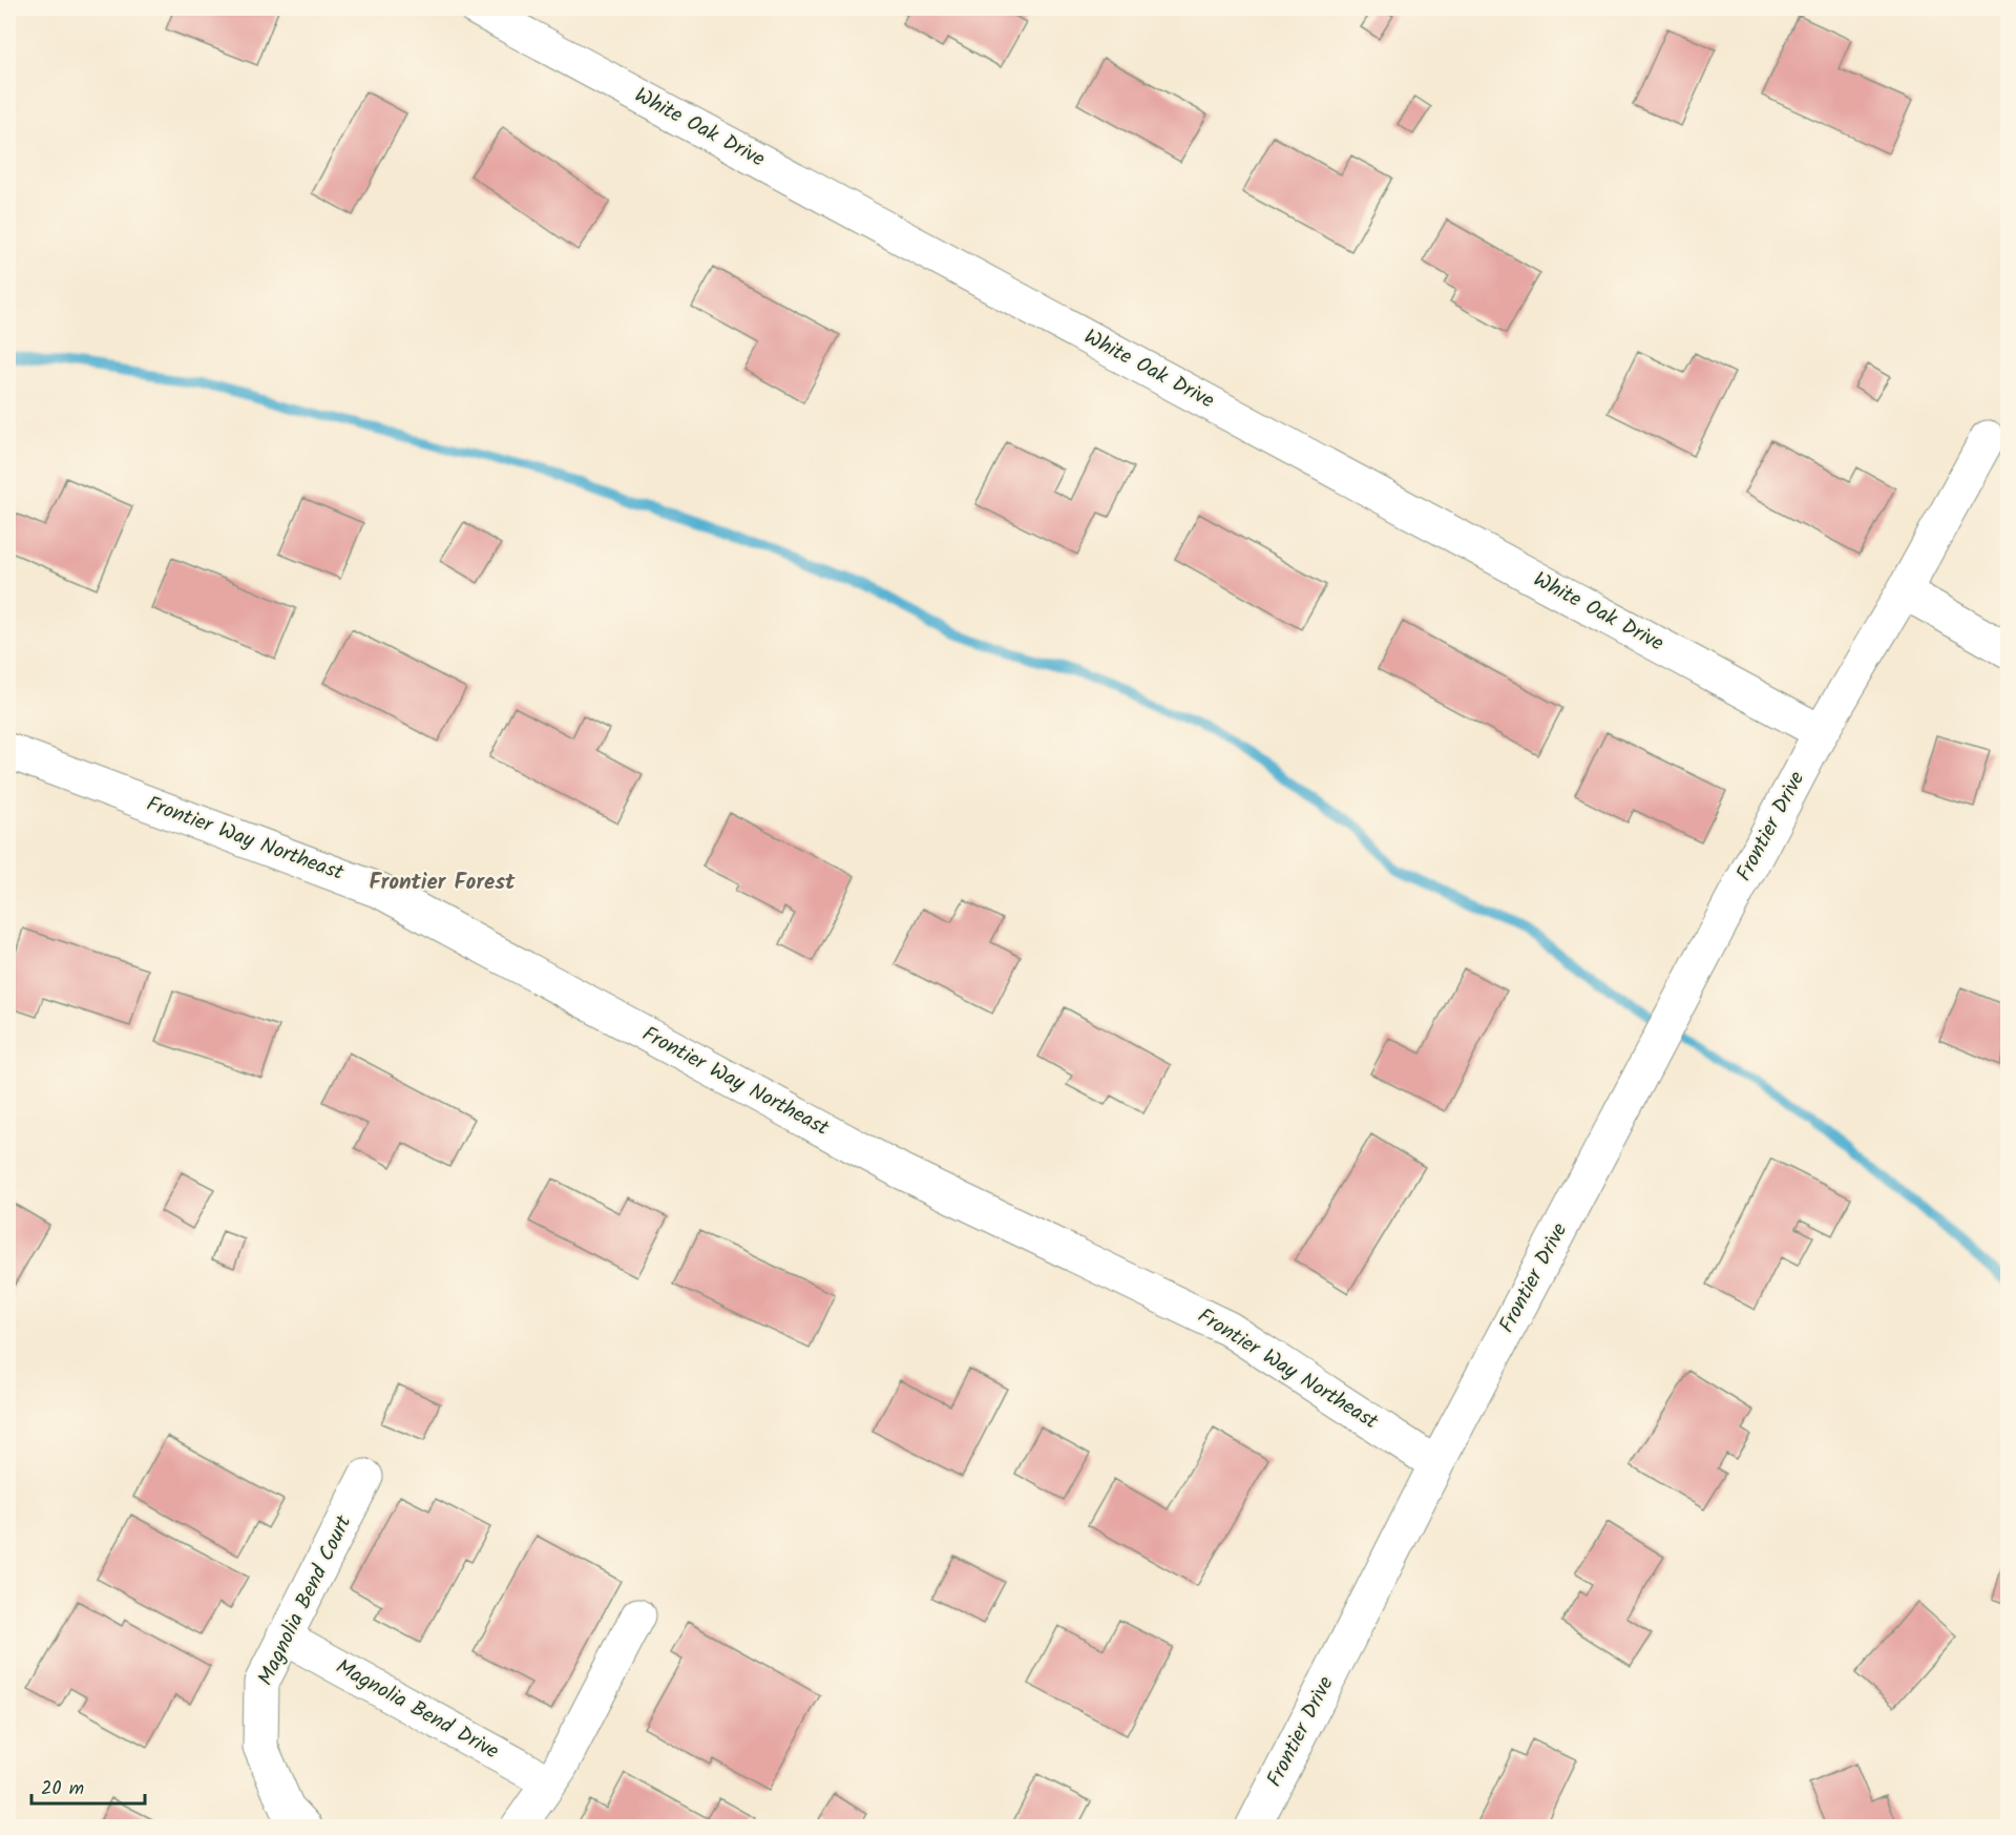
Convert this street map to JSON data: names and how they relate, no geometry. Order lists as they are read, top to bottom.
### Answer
{
  "streets": {
    "street": [
      "White Oak Drive",
      "Frontier Drive",
      "Frontier Way Northeast",
      "Magnolia Bend Court",
      "Magnolia Bend Drive"
    ]
  },
  "crossings": [
    ["White Oak Drive", "Frontier Drive"],
    ["Frontier Drive", "Frontier Way Northeast"],
    ["Magnolia Bend Court", "Magnolia Bend Drive"]
  ],
  "districts": ["Frontier Forest"],
  "scale_bar": "20 m"
}
